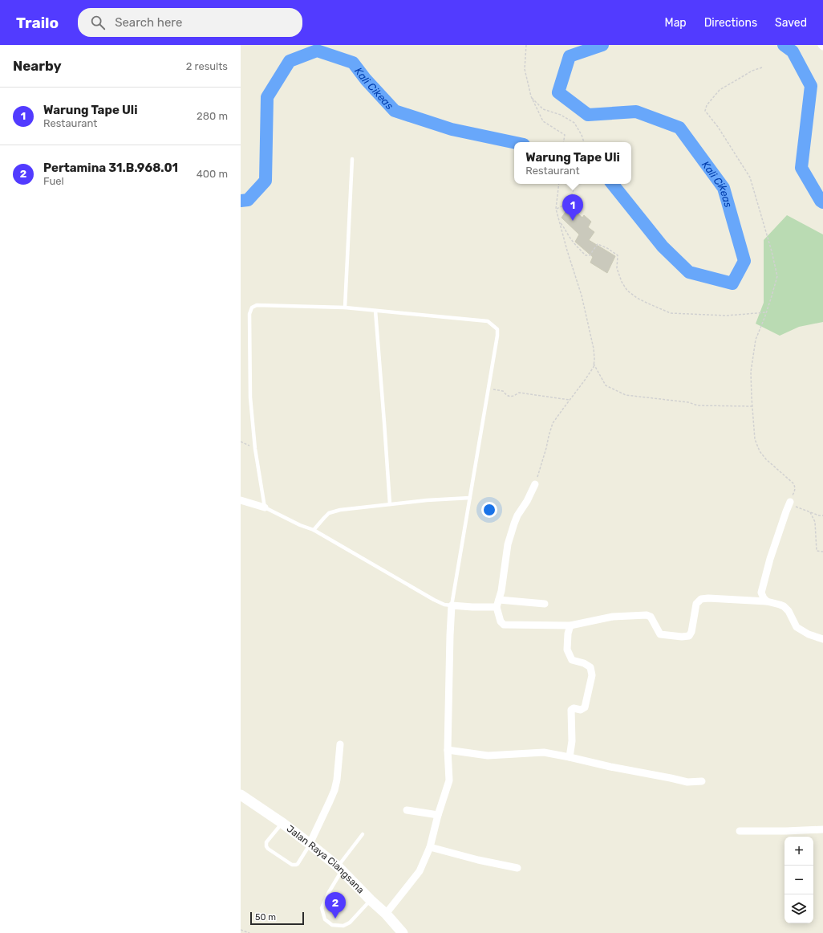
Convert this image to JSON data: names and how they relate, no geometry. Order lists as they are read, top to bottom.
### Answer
{
  "streets": {
    "main road": ["Jalan Raya Ciangsana"]
  },
  "water": ["Kali Cikeas"],
  "scale_bar": "50 m",
  "page": {
    "header": "Trailo",
    "search": "Search here",
    "nav": ["Map", "Directions", "Saved"],
    "heading": ["Nearby", "2 results"],
    "list": [
      {
        "mark": "1",
        "name": "Warung Tape Uli",
        "note": "Restaurant",
        "value": "280 m"
      },
      {
        "mark": "2",
        "name": "Pertamina 31.B.968.01",
        "note": "Fuel",
        "value": "400 m"
      }
    ],
    "popup": ["Warung Tape Uli", "Restaurant"],
    "pins": ["1", "2"],
    "map_buttons": ["+", "−"],
    "scale": "50 m"
  }
}
